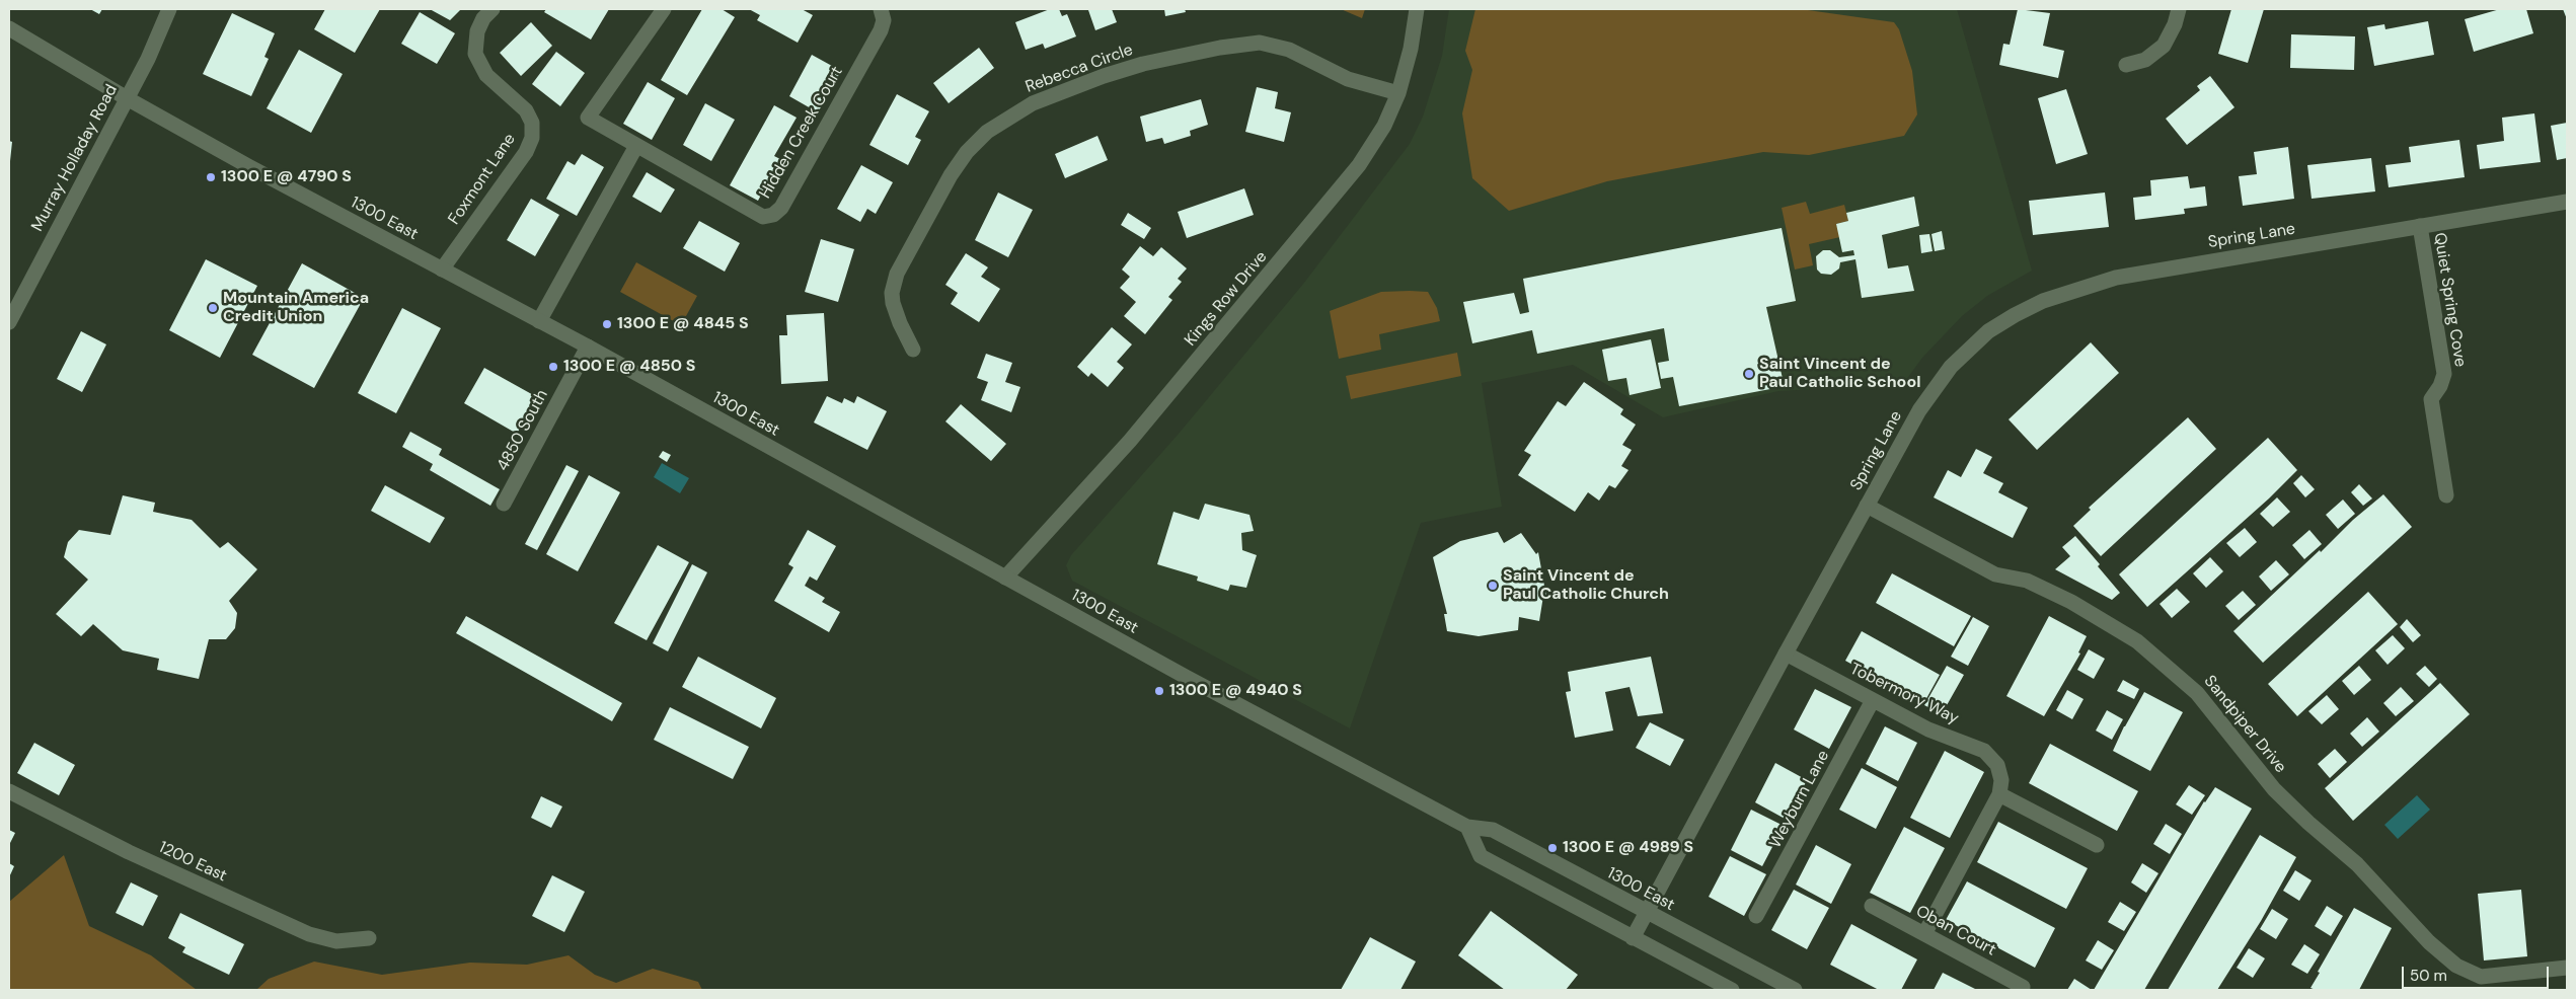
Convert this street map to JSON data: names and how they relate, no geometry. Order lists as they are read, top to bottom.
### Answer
{
  "streets": {
    "street": [
      "Rebecca Circle",
      "Hidden Creek Court",
      "Murray Holladay Road",
      "Foxmont Lane",
      "1300 East",
      "Spring Lane",
      "Kings Row Drive",
      "Quiet Spring Cove",
      "4850 South",
      "Tobermory Way",
      "Sandpiper Drive",
      "Weyburn Lane",
      "1200 East",
      "Oban Court"
    ]
  },
  "crossings": [
    ["Rebecca Circle", "Kings Row Drive"],
    ["Murray Holladay Road", "1300 East"],
    ["Foxmont Lane", "1300 East"],
    ["1300 East", "Spring Lane"],
    ["1300 East", "Kings Row Drive"],
    ["1300 East", "4850 South"],
    ["Spring Lane", "Quiet Spring Cove"],
    ["Spring Lane", "Tobermory Way"],
    ["Spring Lane", "Sandpiper Drive"],
    ["Tobermory Way", "Weyburn Lane"],
    ["Tobermory Way", "Oban Court"]
  ],
  "places": [
    "1300 E @ 4790 S",
    "Mountain America Credit Union",
    "1300 E @ 4845 S",
    "1300 E @ 4850 S",
    "Saint Vincent de Paul Catholic School",
    "Saint Vincent de Paul Catholic Church",
    "1300 E @ 4940 S",
    "1300 E @ 4989 S"
  ],
  "scale_bar": "50 m"
}
